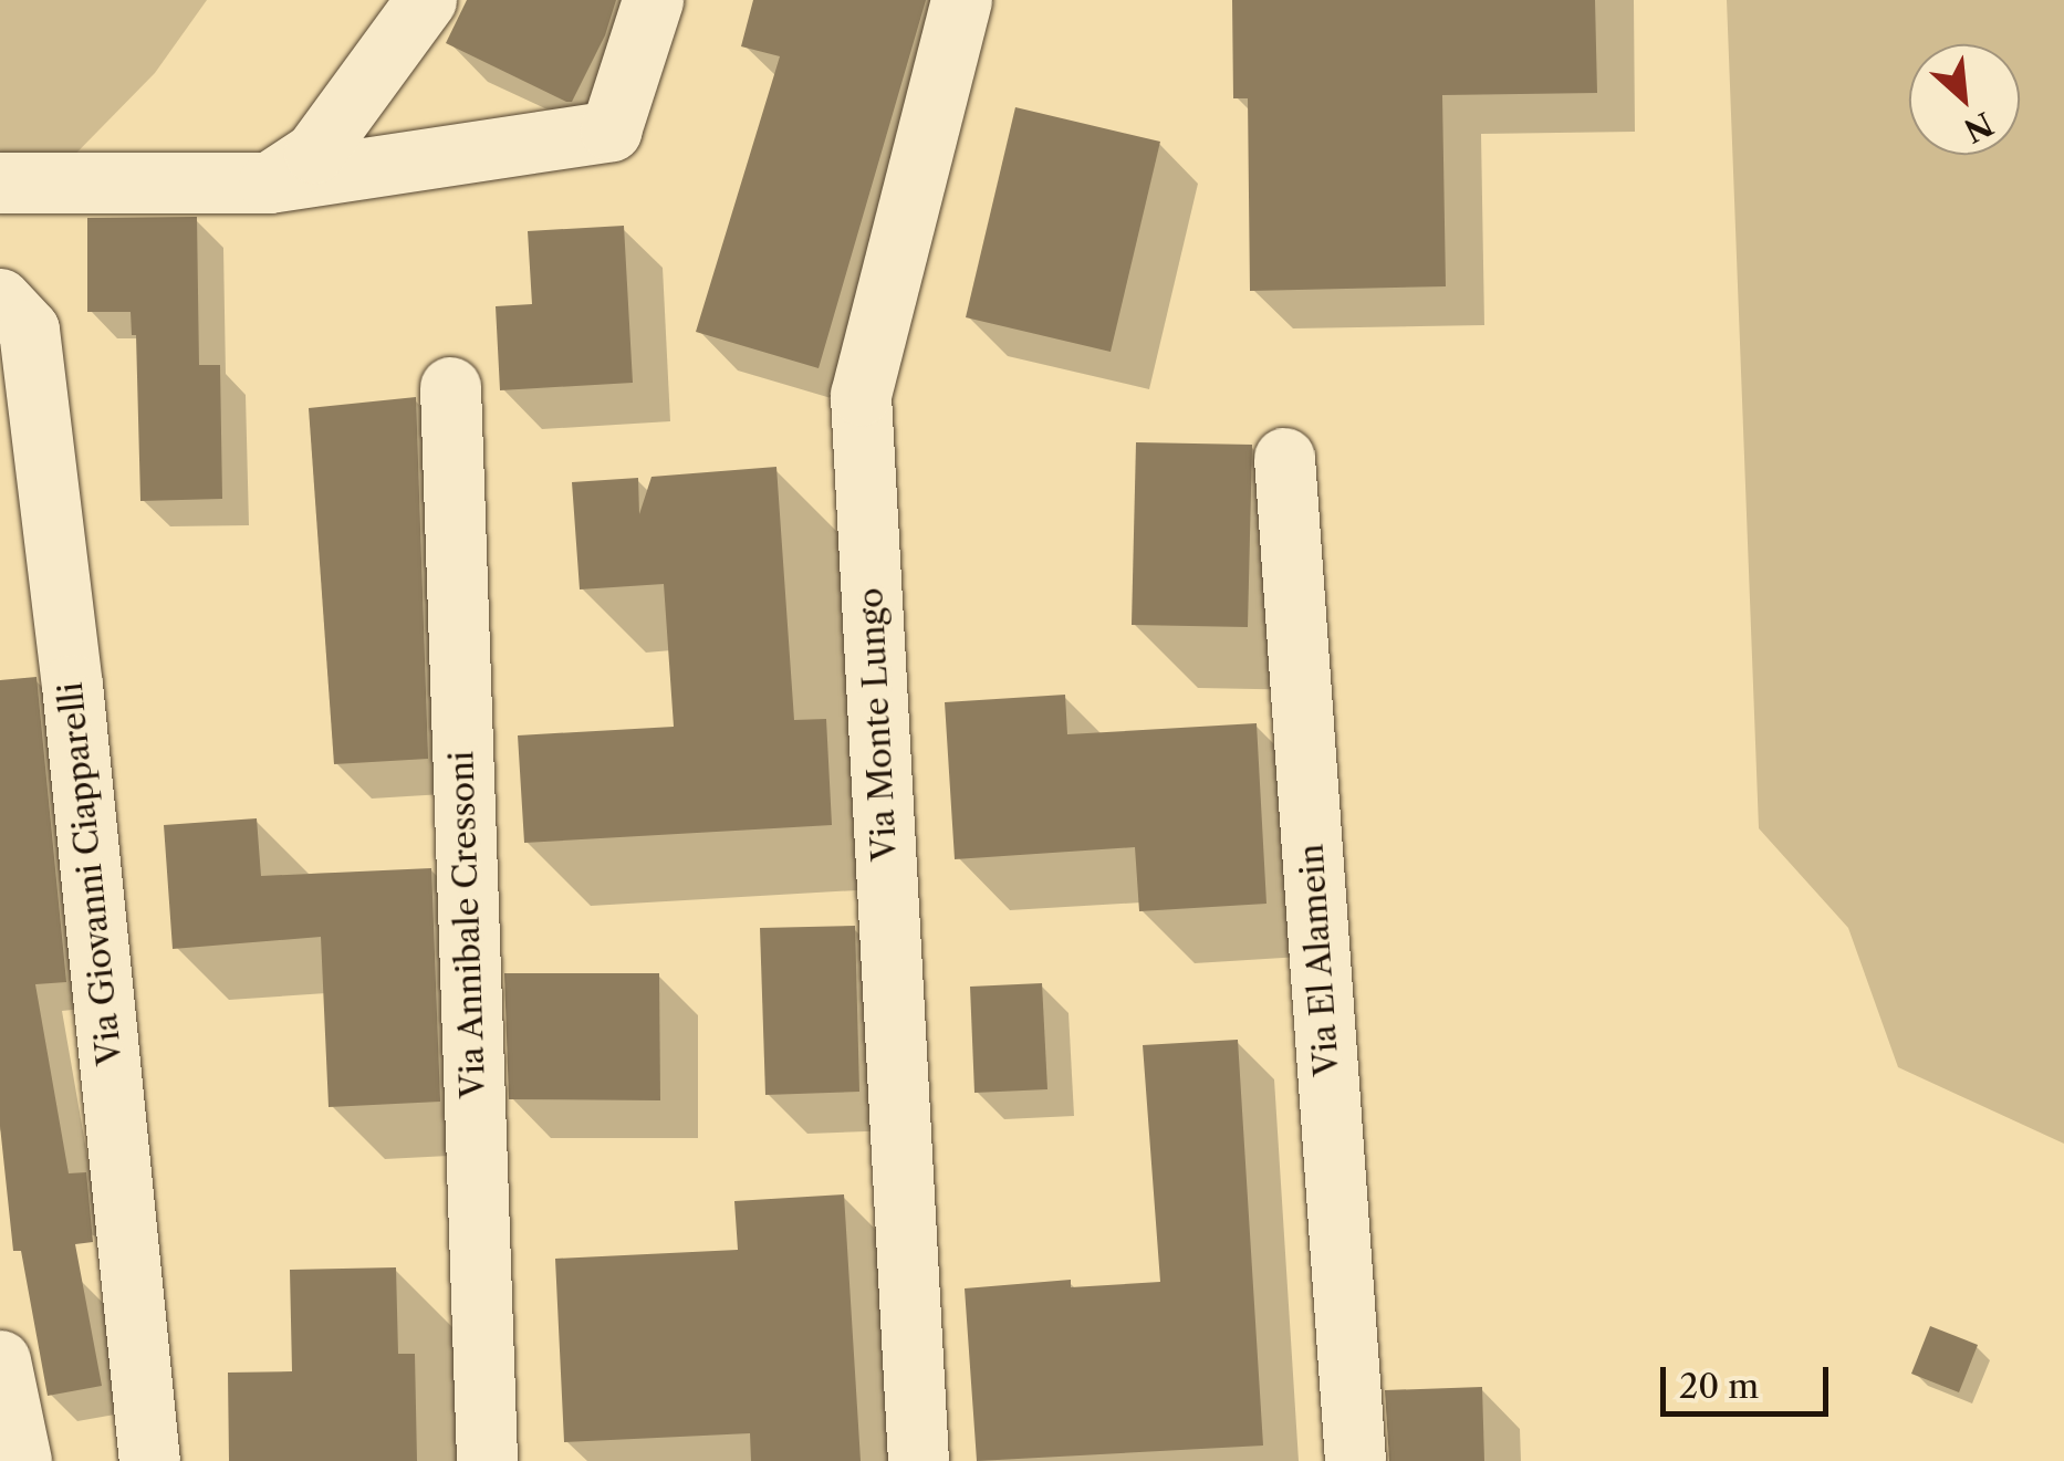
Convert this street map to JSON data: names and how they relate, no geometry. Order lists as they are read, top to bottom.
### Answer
{
  "streets": {
    "street": [
      "Via Monte Lungo",
      "Via Giovanni Ciapparelli",
      "Via Annibale Cressoni",
      "Via El Alamein"
    ]
  },
  "scale_bar": "20 m",
  "north": "bottom right"
}
